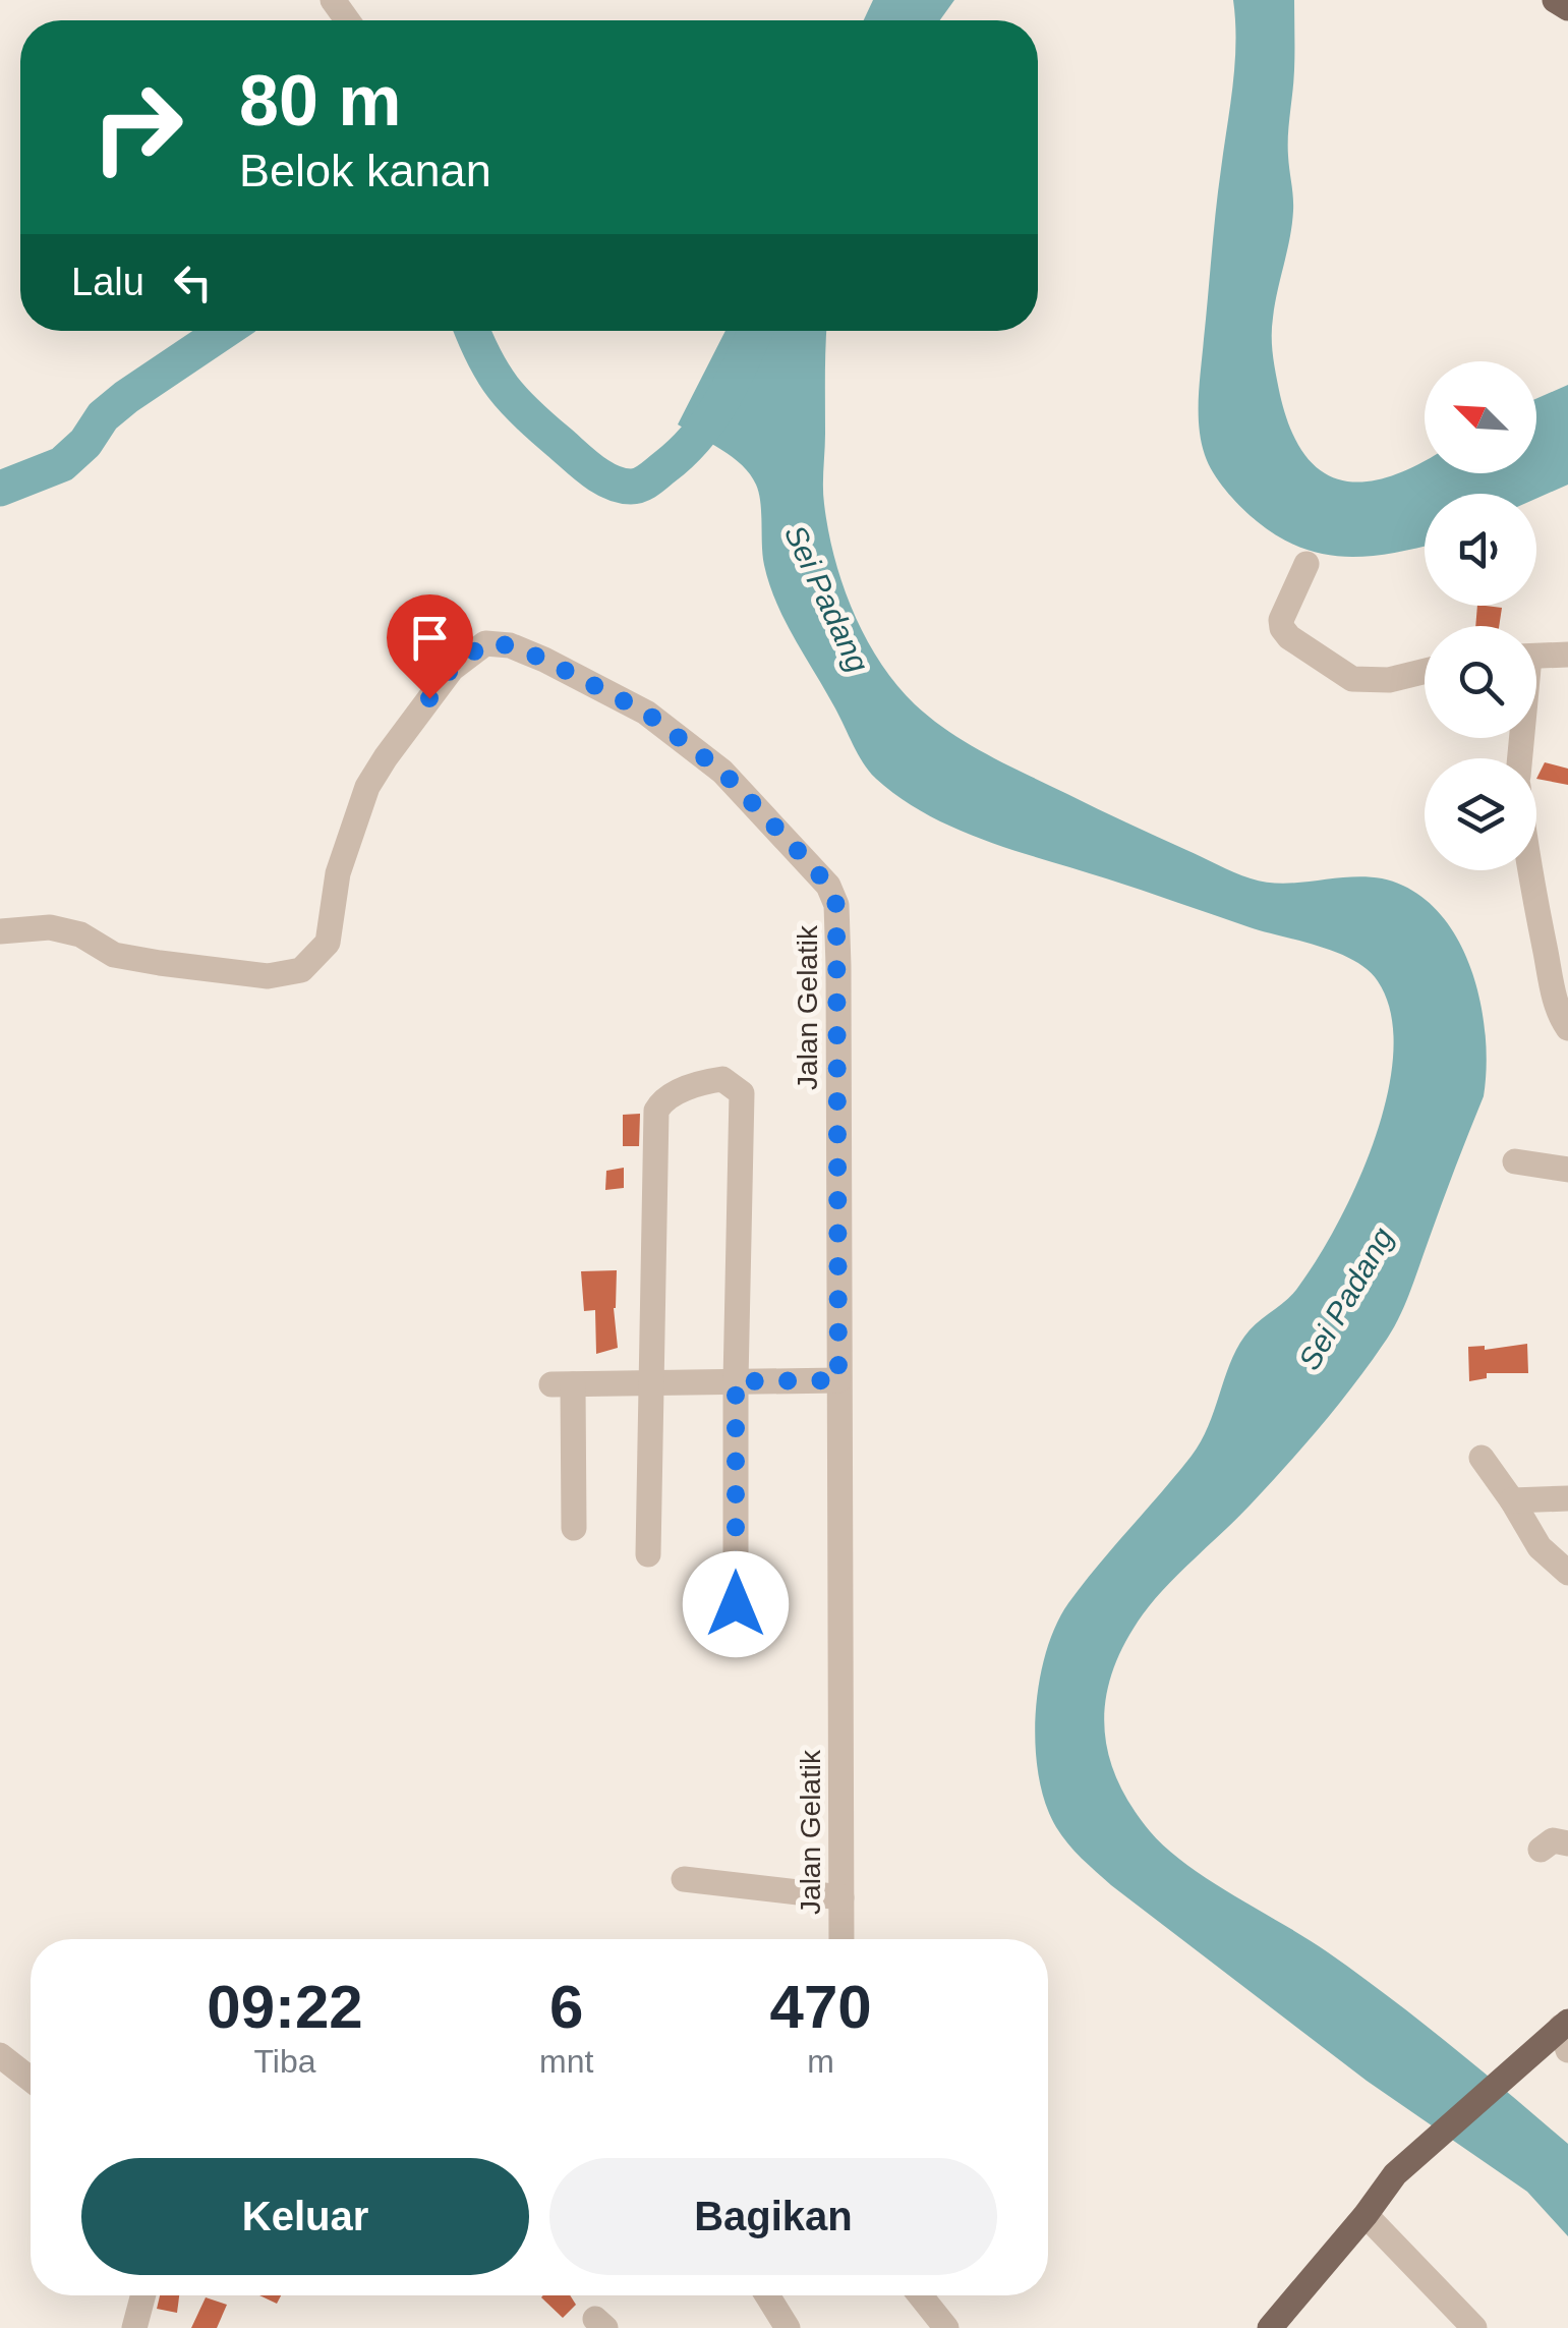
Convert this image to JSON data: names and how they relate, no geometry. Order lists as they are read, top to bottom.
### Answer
{
  "streets": {
    "street": ["Jalan Gelatik"]
  },
  "water": ["Sei Padang"],
  "north": "top left",
  "page": {
    "turn": ["80 m", "Belok kanan"],
    "then": "Lalu",
    "eta": [
      "09:22",
      "Tiba",
      "6",
      "mnt",
      "470",
      "m"
    ],
    "buttons": ["Keluar", "Bagikan"]
  }
}
